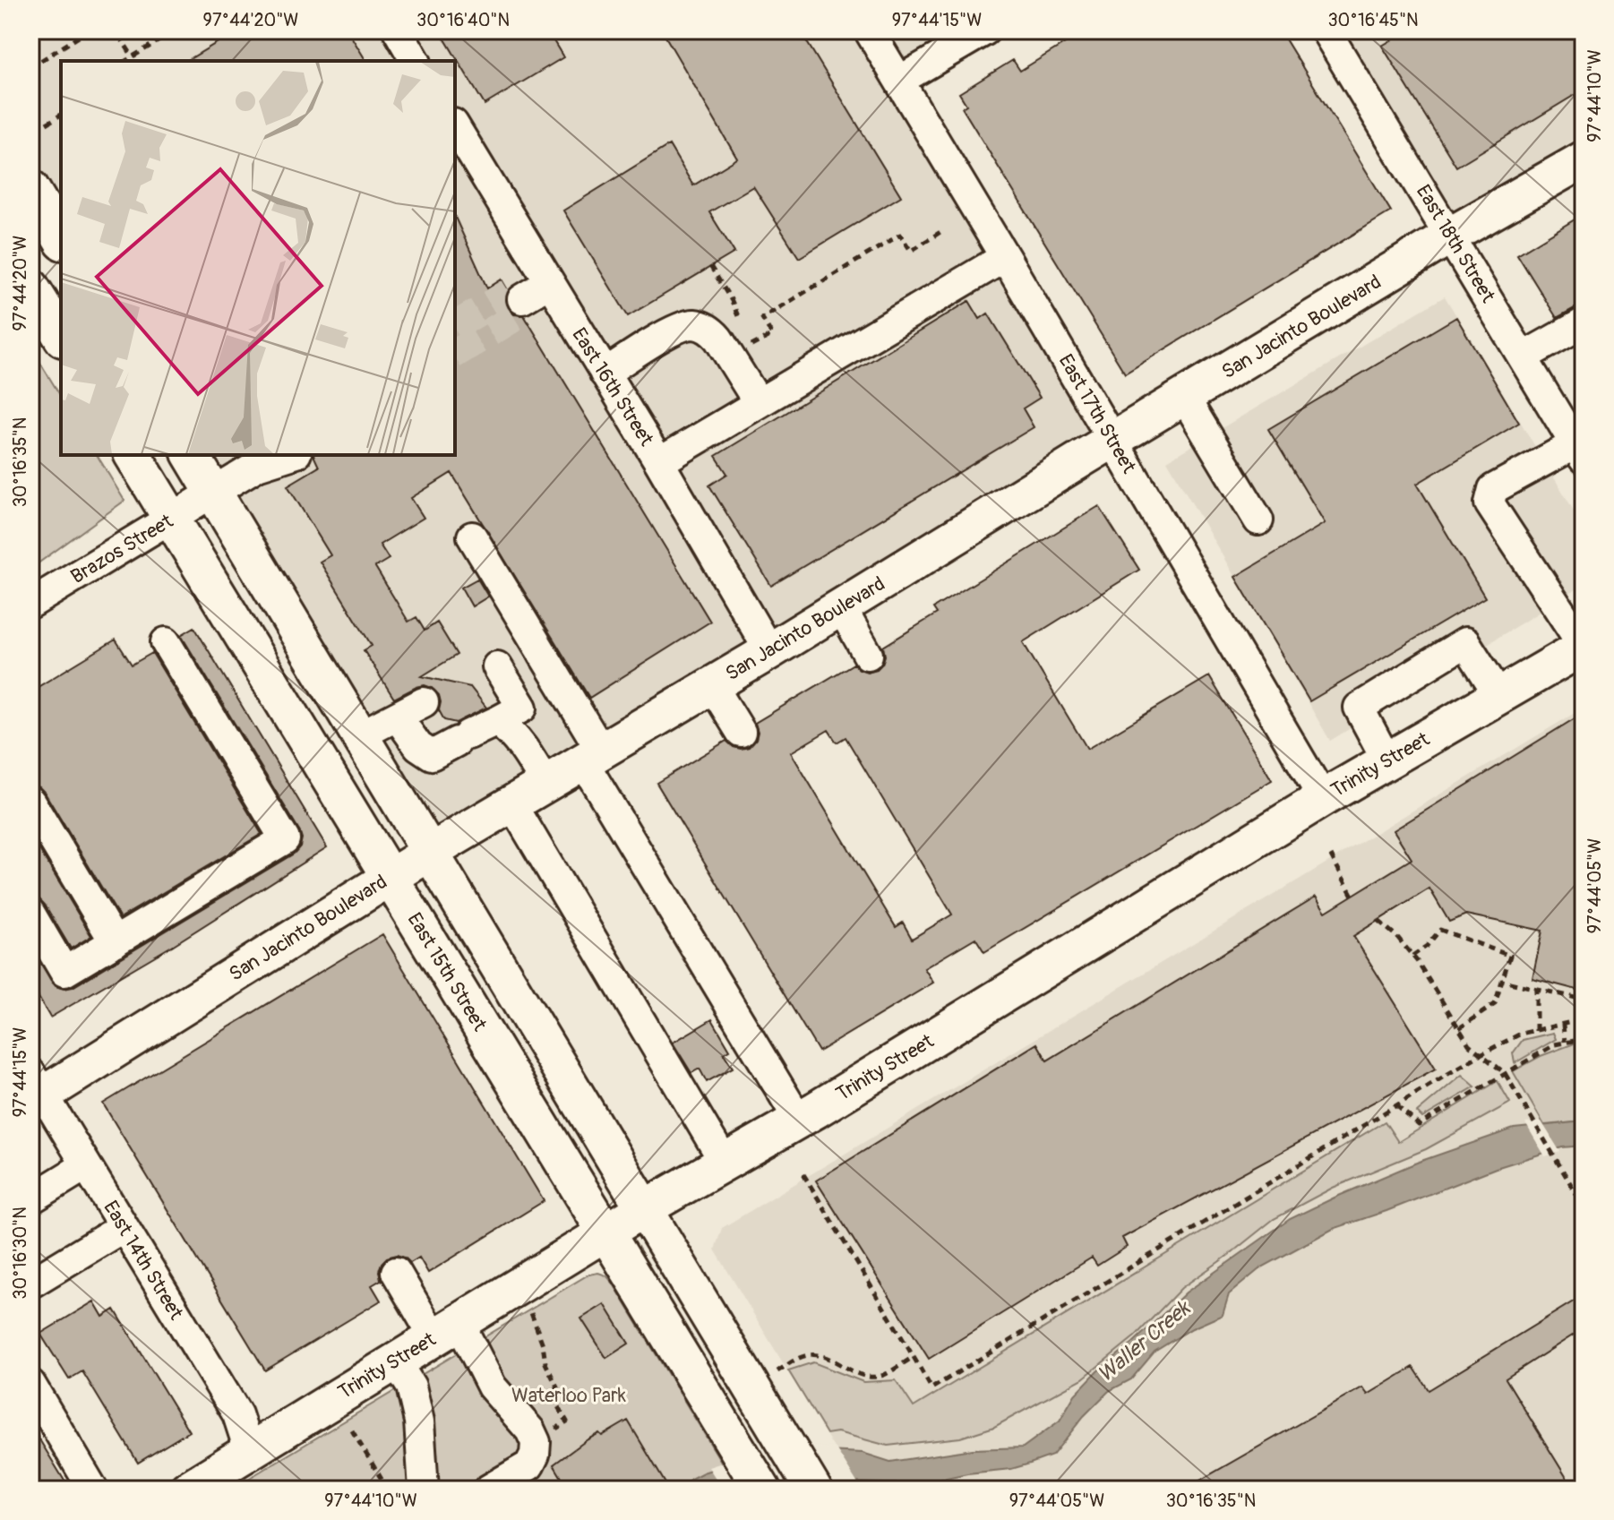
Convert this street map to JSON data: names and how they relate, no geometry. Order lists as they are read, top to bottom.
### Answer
{
  "streets": {
    "main road": ["San Jacinto Boulevard", "Trinity Street", "East 15th Street"],
    "street": [
      "East 18th Street",
      "East 16th Street",
      "East 17th Street",
      "Brazos Street",
      "East 14th Street"
    ]
  },
  "crossings": [
    ["East 18th Street", "San Jacinto Boulevard"],
    ["San Jacinto Boulevard", "East 16th Street"],
    ["San Jacinto Boulevard", "East 17th Street"],
    ["San Jacinto Boulevard", "East 15th Street"],
    ["San Jacinto Boulevard", "East 14th Street"],
    ["East 17th Street", "Trinity Street"],
    ["Brazos Street", "East 15th Street"],
    ["Trinity Street", "East 15th Street"],
    ["Trinity Street", "East 14th Street"]
  ],
  "water": ["Waller Creek"],
  "parks": ["Waterloo Park"],
  "coordinates": [
    "97°44'20\"W",
    "30°16'40\"N",
    "97°44'15\"W",
    "30°16'45\"N",
    "97°44'10\"W",
    "30°16'35\"N",
    "97°44'05\"W",
    "30°16'30\"N"
  ]
}
